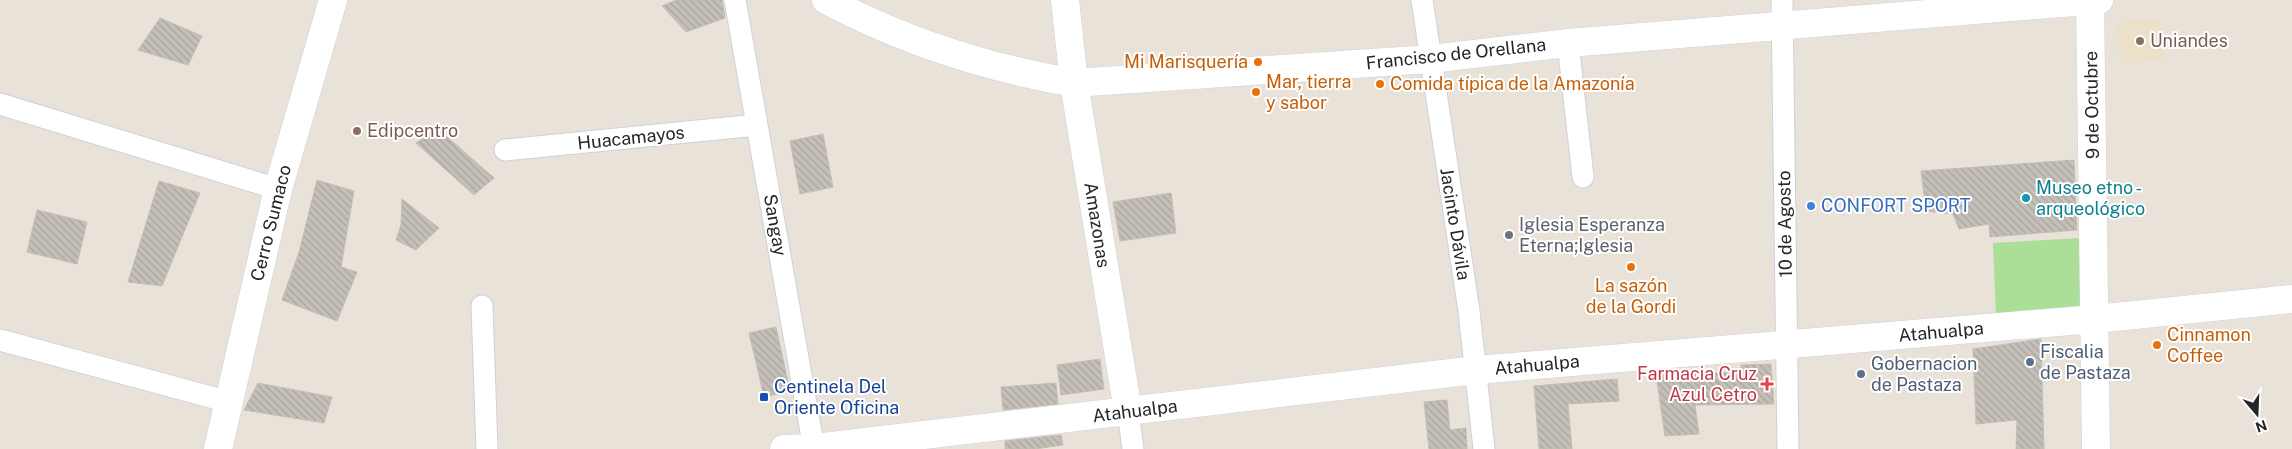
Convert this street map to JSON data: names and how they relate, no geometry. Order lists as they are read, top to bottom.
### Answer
{
  "streets": {
    "street": [
      "Francisco de Orellana",
      "9 de Octubre",
      "Huacamayos",
      "Cerro Sumaco",
      "Jacinto Dávila",
      "10 de Agosto",
      "Sangay",
      "Amazonas",
      "Atahualpa"
    ]
  },
  "crossings": [
    ["Francisco de Orellana", "9 de Octubre"],
    ["Francisco de Orellana", "Jacinto Dávila"],
    ["Francisco de Orellana", "10 de Agosto"],
    ["Francisco de Orellana", "Amazonas"],
    ["9 de Octubre", "Atahualpa"],
    ["Huacamayos", "Sangay"],
    ["Jacinto Dávila", "Atahualpa"],
    ["10 de Agosto", "Atahualpa"],
    ["Sangay", "Atahualpa"],
    ["Amazonas", "Atahualpa"]
  ],
  "places": {
    "other": [
      "Uniandes",
      "Mi Marisquería",
      "Comida típica de la Amazonía",
      "Mar, tierra y sabor",
      "Edipcentro",
      "Museo etno - arqueológico",
      "CONFORT SPORT",
      "Iglesia Esperanza Eterna;Iglesia",
      "La sazón de la Gordi",
      "Cinnamon Coffee",
      "Fiscalia de Pastaza",
      "Gobernacion de Pastaza"
    ],
    "health": ["Farmacia Cruz Azul Cetro"],
    "transit": ["Centinela Del Oriente Oficina"]
  },
  "north": "bottom"
}
